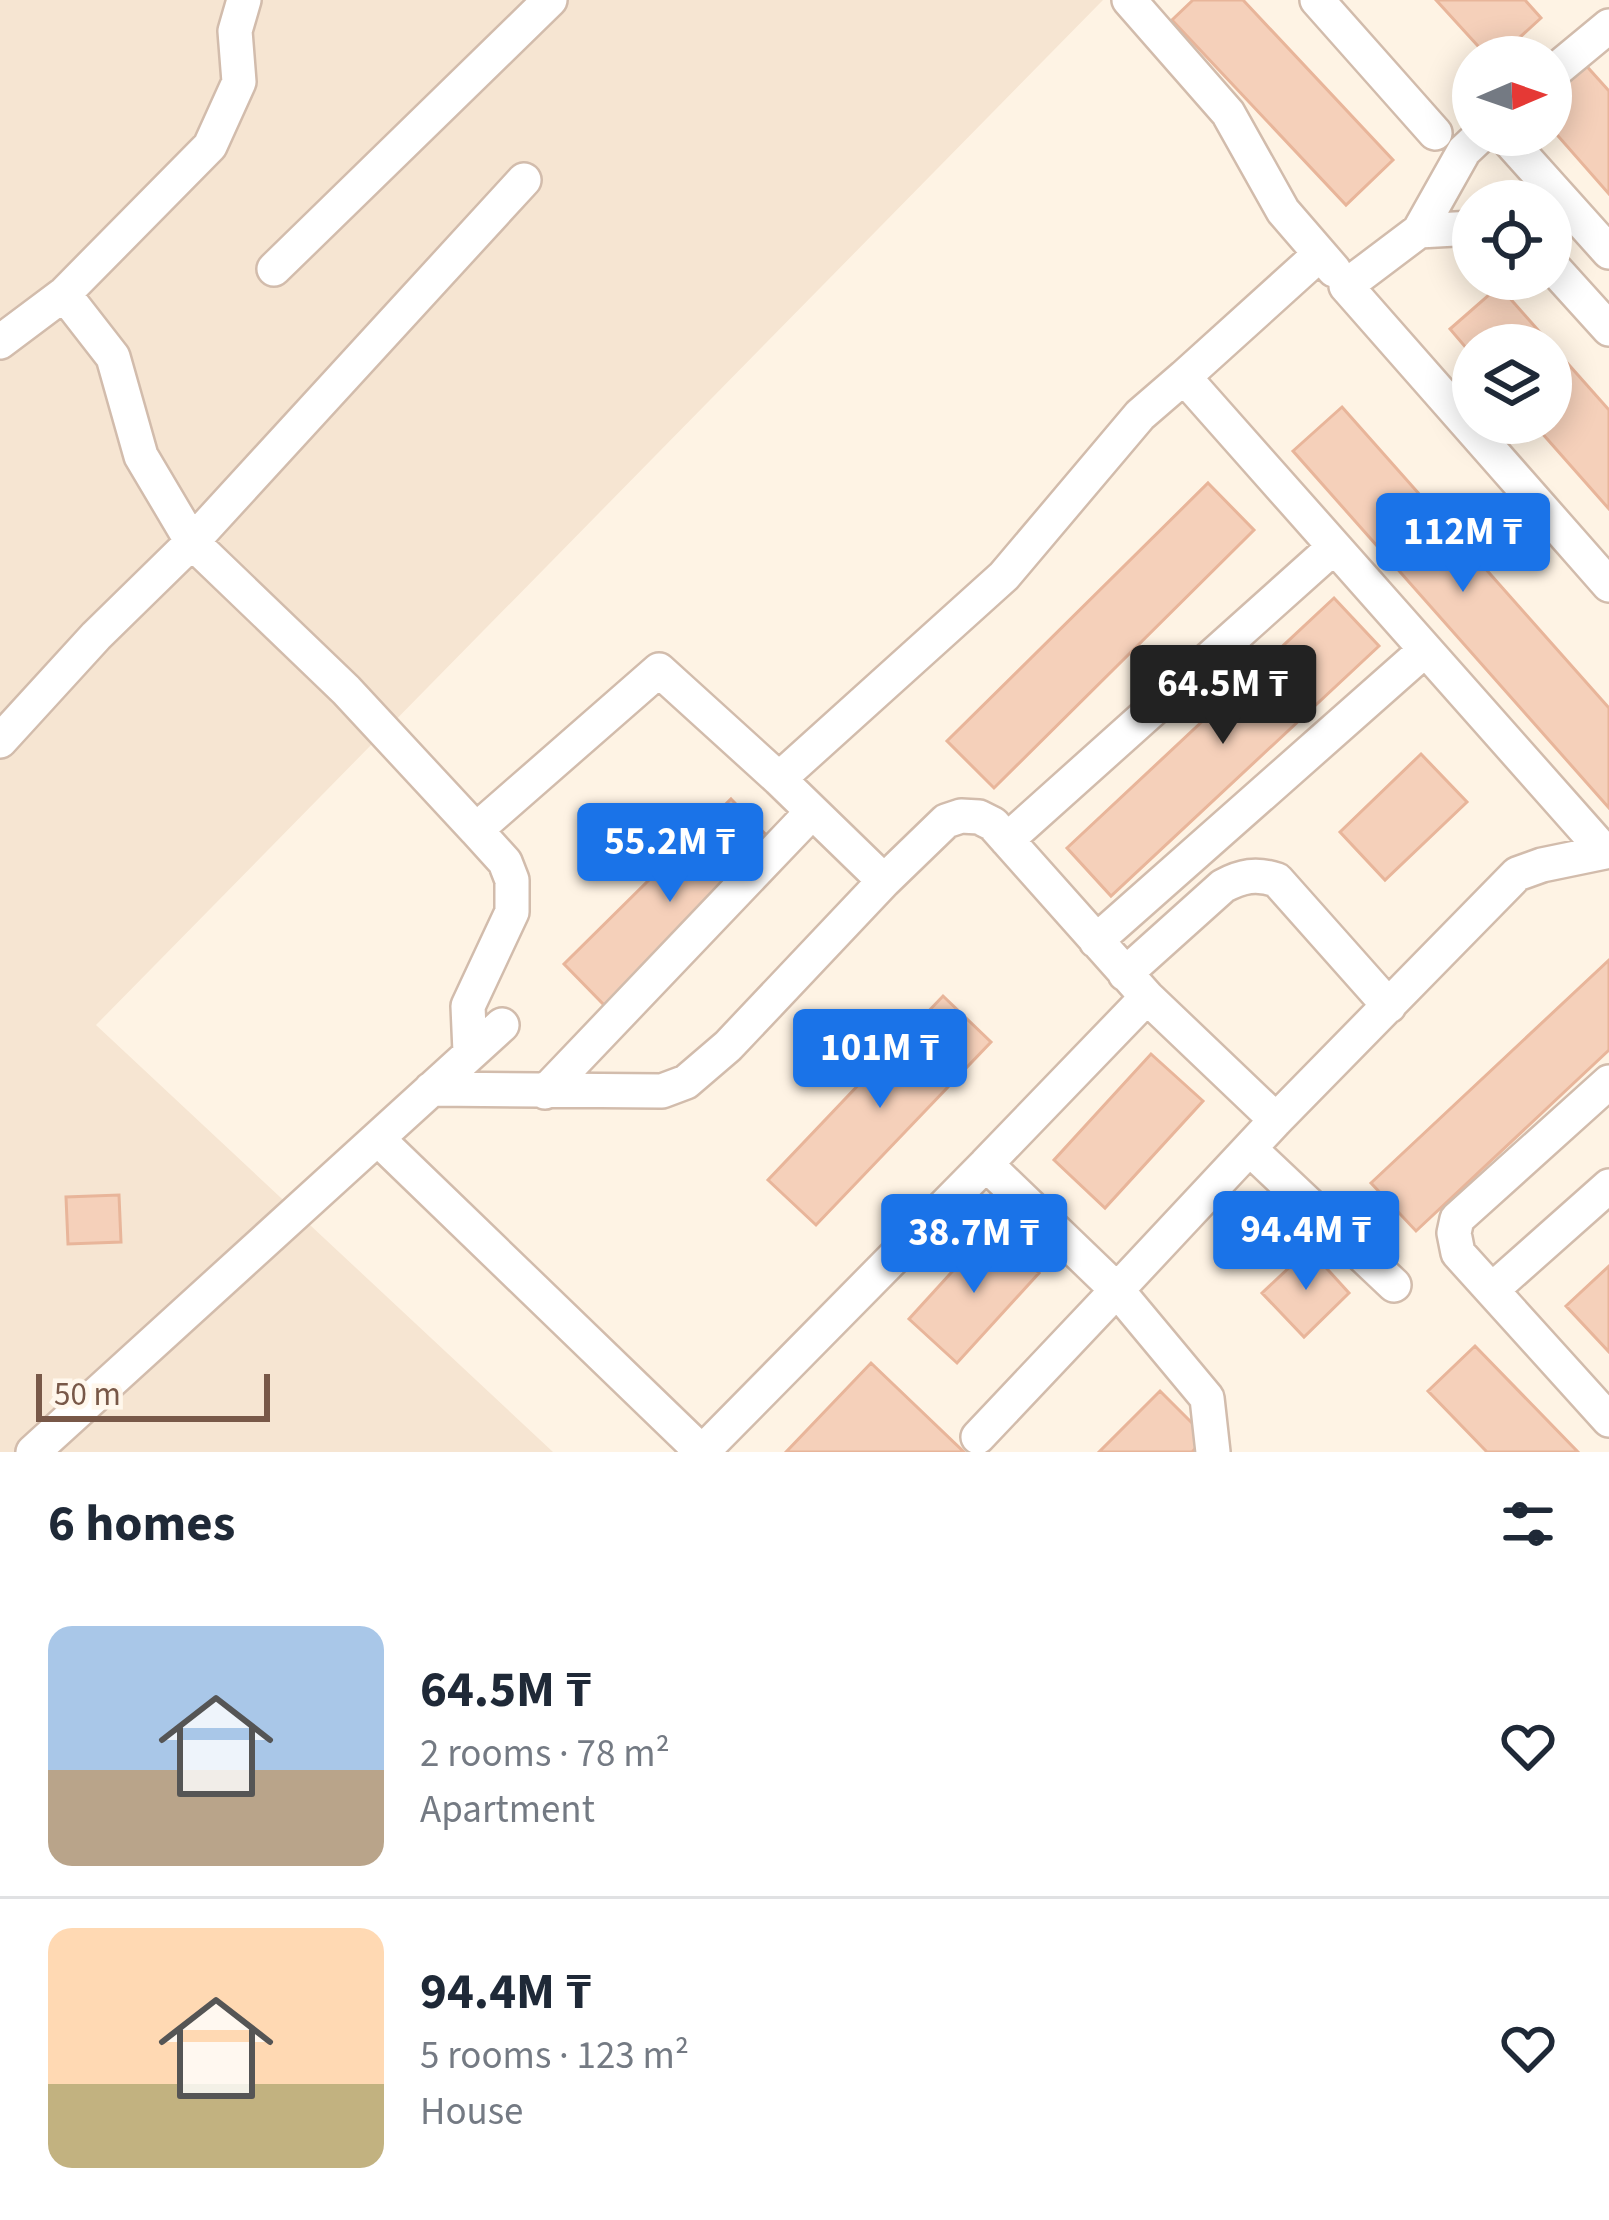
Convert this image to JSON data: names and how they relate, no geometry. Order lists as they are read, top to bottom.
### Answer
{
  "scale_bar": "50 m",
  "north": "right",
  "page": {
    "price": [
      "112M ₸",
      "64.5M ₸",
      "55.2M ₸",
      "101M ₸",
      "94.4M ₸",
      "38.7M ₸"
    ],
    "scale": "50 m",
    "heading": "6 homes",
    "list": [
      {
        "name": "64.5M ₸",
        "note": "2 rooms · 78 m² · Apartment"
      },
      {
        "name": "94.4M ₸",
        "note": "5 rooms · 123 m² · House"
      }
    ]
  }
}
